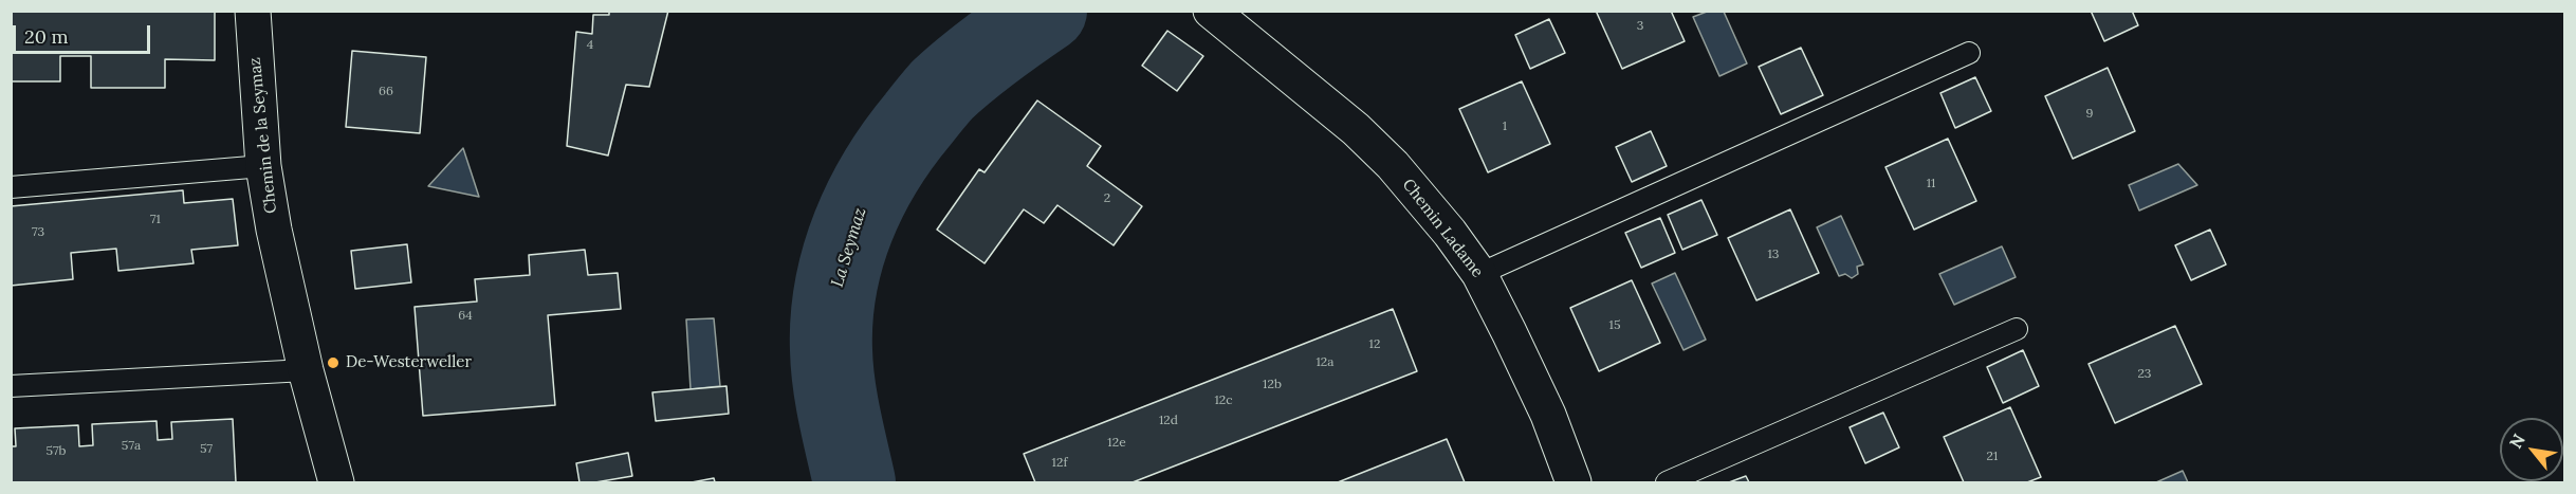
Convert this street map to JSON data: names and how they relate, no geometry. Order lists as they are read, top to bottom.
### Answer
{
  "streets": {
    "street": ["Chemin de la Seymaz", "Chemin Ladame"]
  },
  "water": ["La Seymaz"],
  "places": ["De-Westerweller"],
  "house_numbers": [
    "3",
    "4",
    "66",
    "9",
    "1",
    "11",
    "2",
    "71",
    "73",
    "13",
    "64",
    "15",
    "12",
    "12a",
    "23",
    "12b",
    "12c",
    "12d",
    "12e",
    "57a",
    "57",
    "57b",
    "21",
    "12f"
  ],
  "scale_bar": "20 m",
  "north": "top left"
}
